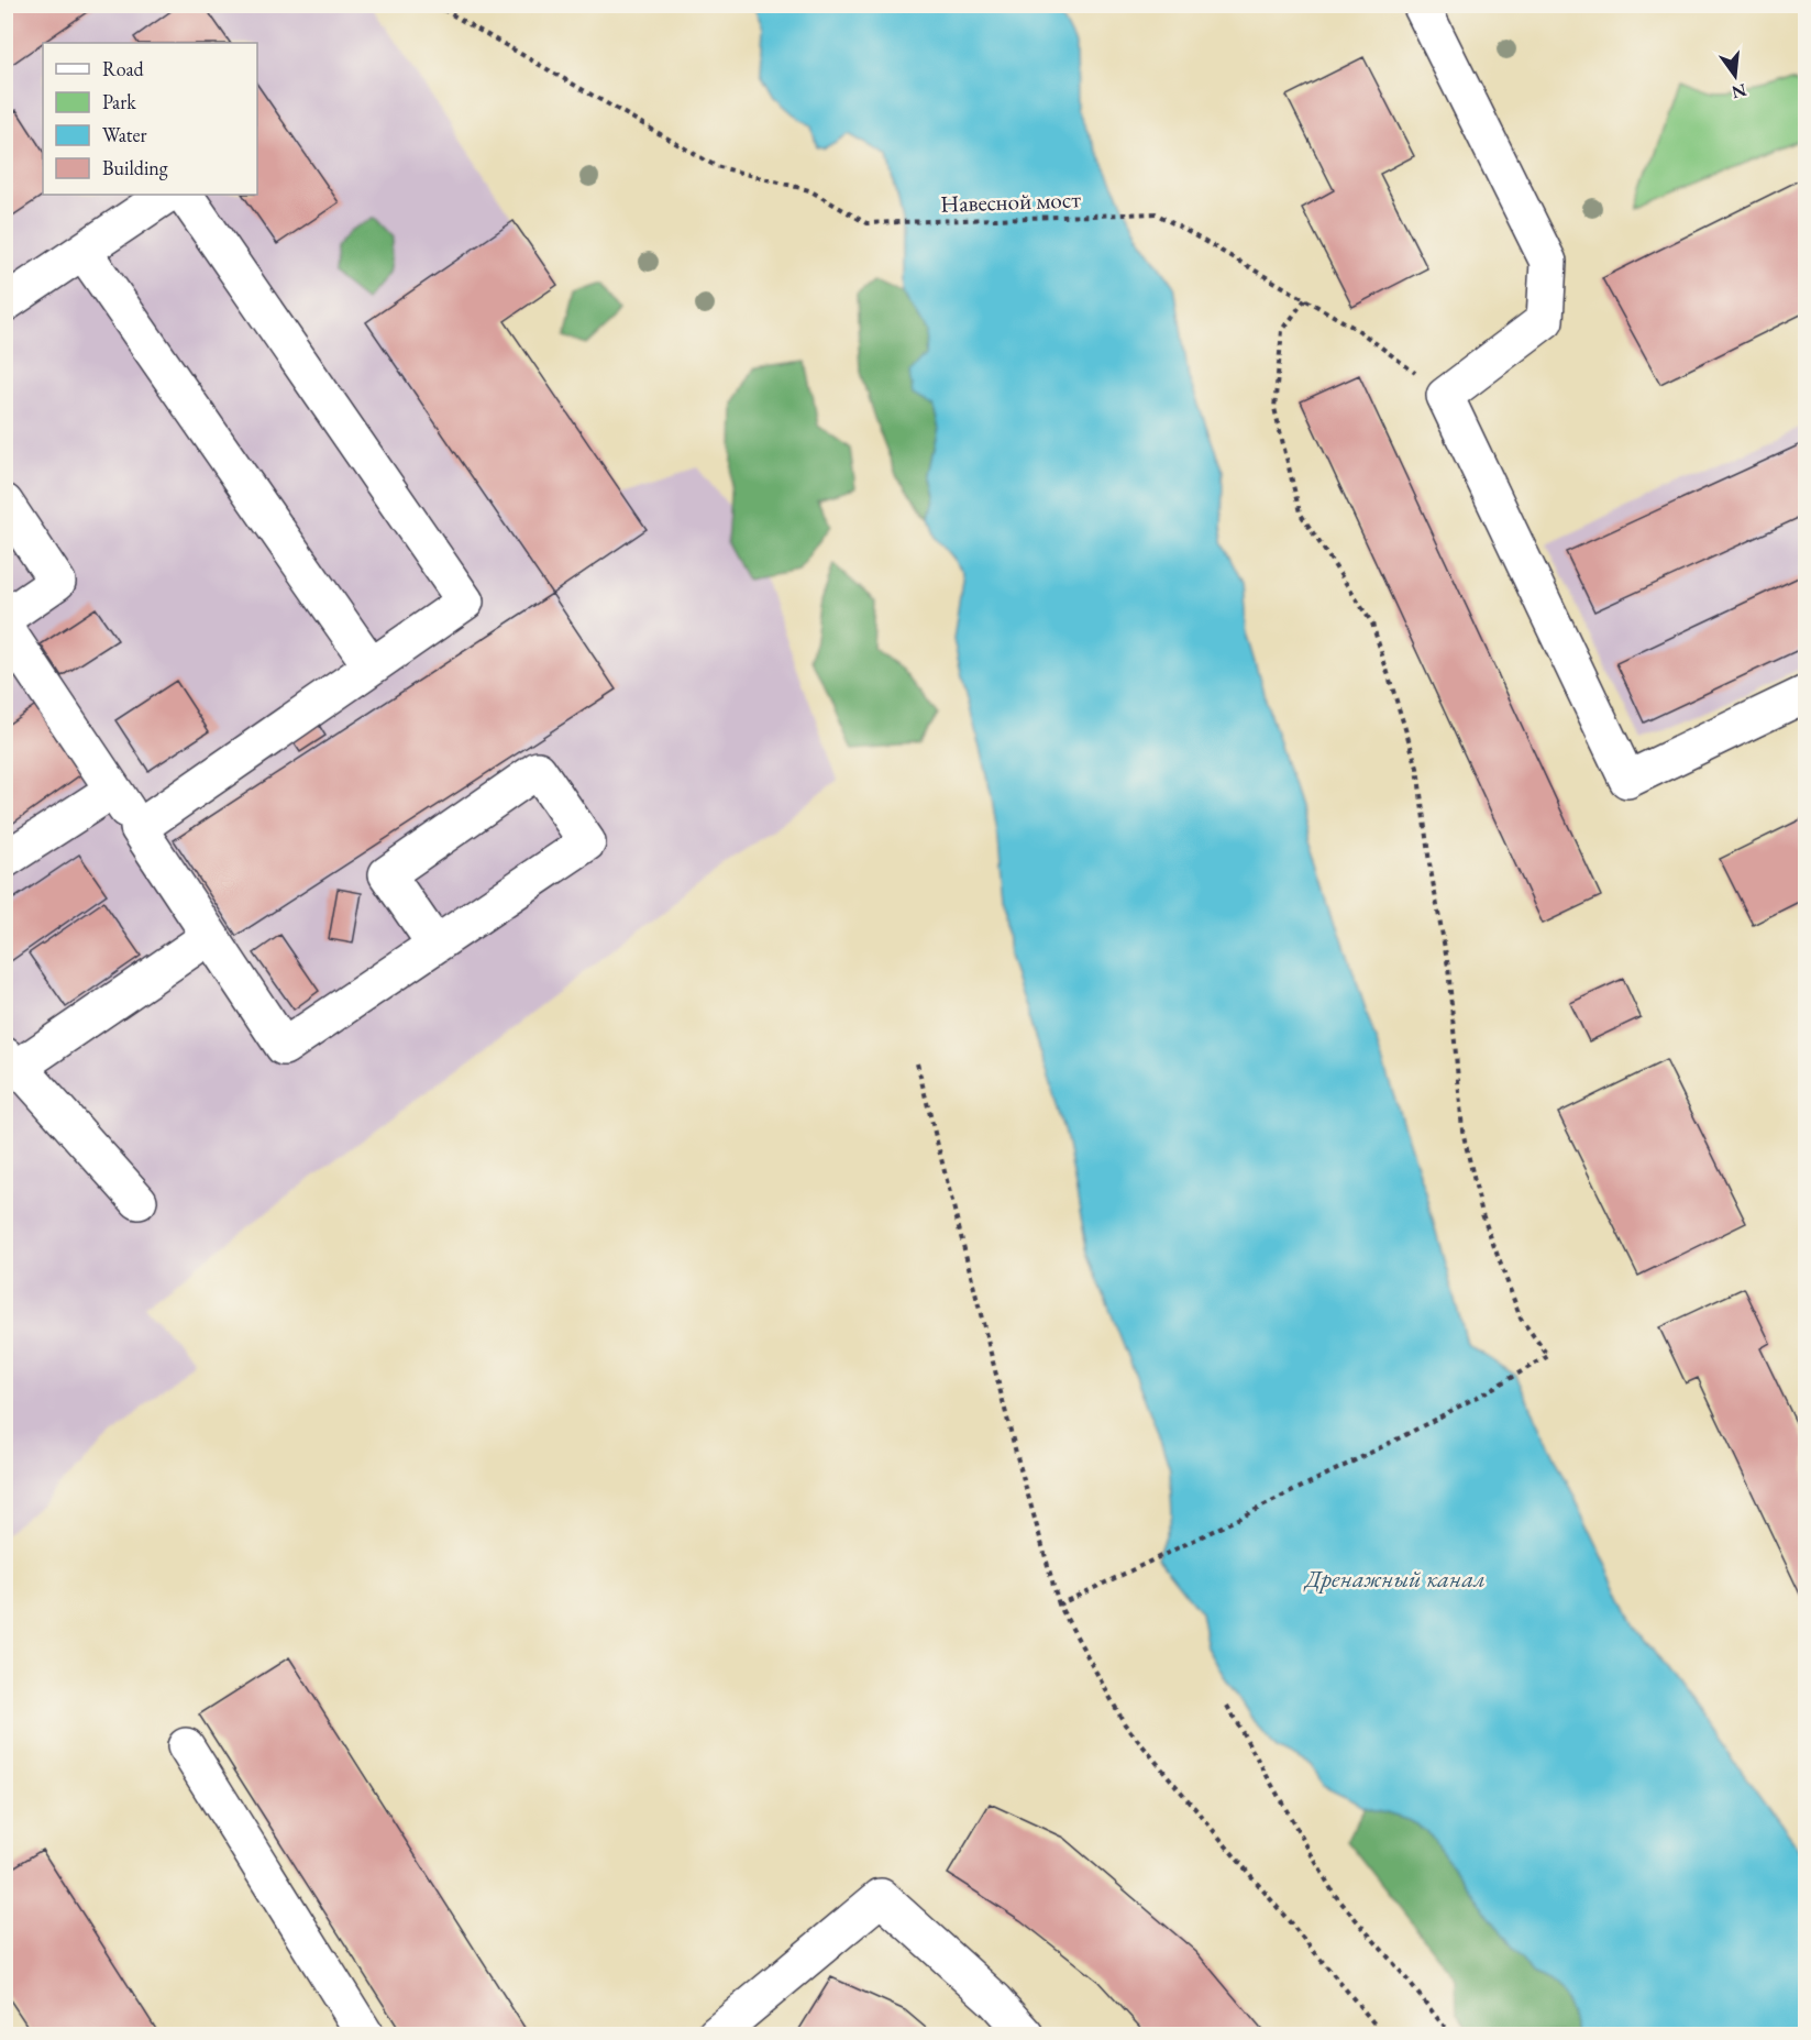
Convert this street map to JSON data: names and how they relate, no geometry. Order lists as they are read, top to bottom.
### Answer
{
  "streets": {
    "path": ["Навесной мост"]
  },
  "water": ["Дренажный канал"],
  "legend": [
    "Road",
    "Park",
    "Water",
    "Building"
  ],
  "north": "bottom"
}
